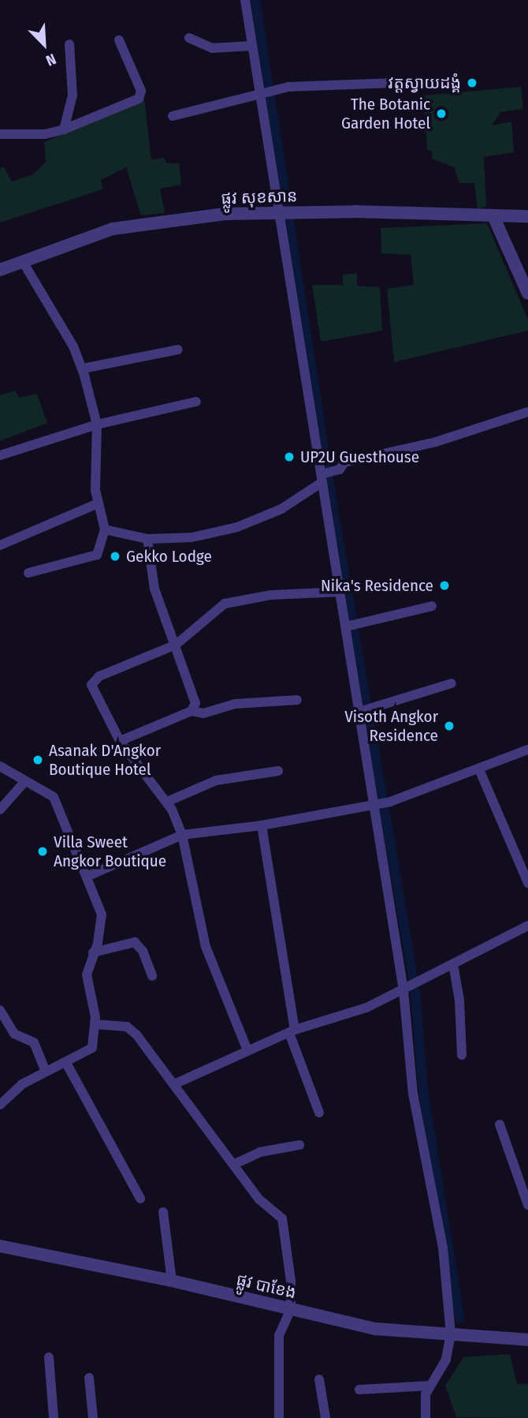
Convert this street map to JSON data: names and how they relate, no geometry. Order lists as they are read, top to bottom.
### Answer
{
  "streets": {
    "street": ["ផ្លូវ សុខសាន", "ផ្លូវ បាខែង"]
  },
  "places": [
    "វត្តស្វាយដង្គំ",
    "The Botanic Garden Hotel",
    "UP2U Guesthouse",
    "Gekko Lodge",
    "Nika's Residence",
    "Visoth Angkor Residence",
    "Asanak D'Angkor Boutique Hotel",
    "Villa Sweet Angkor Boutique"
  ],
  "north": "bottom right"
}
